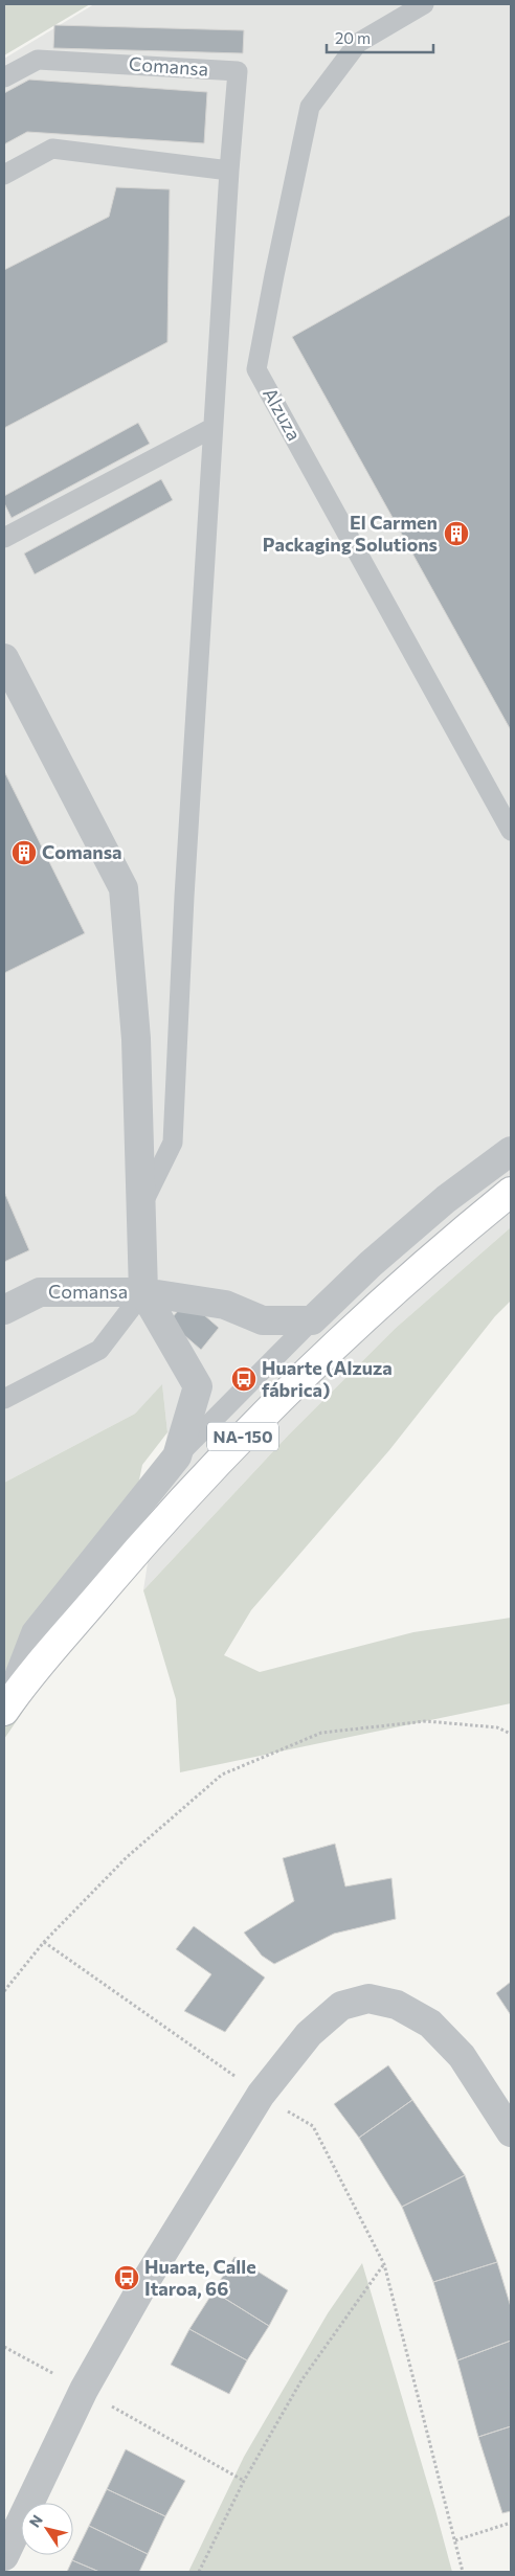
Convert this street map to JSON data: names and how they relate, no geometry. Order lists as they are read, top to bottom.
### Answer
{
  "streets": {
    "main road": ["NA-150"],
    "street": ["Comansa"],
    "lane": ["Alzuza"]
  },
  "places": {
    "building": ["El Carmen Packaging Solutions", "Comansa"],
    "bus stop": ["Huarte (Alzuza fábrica)", "Huarte, Calle Itaroa, 66"]
  },
  "scale_bar": "20 m",
  "north": "top left"
}
